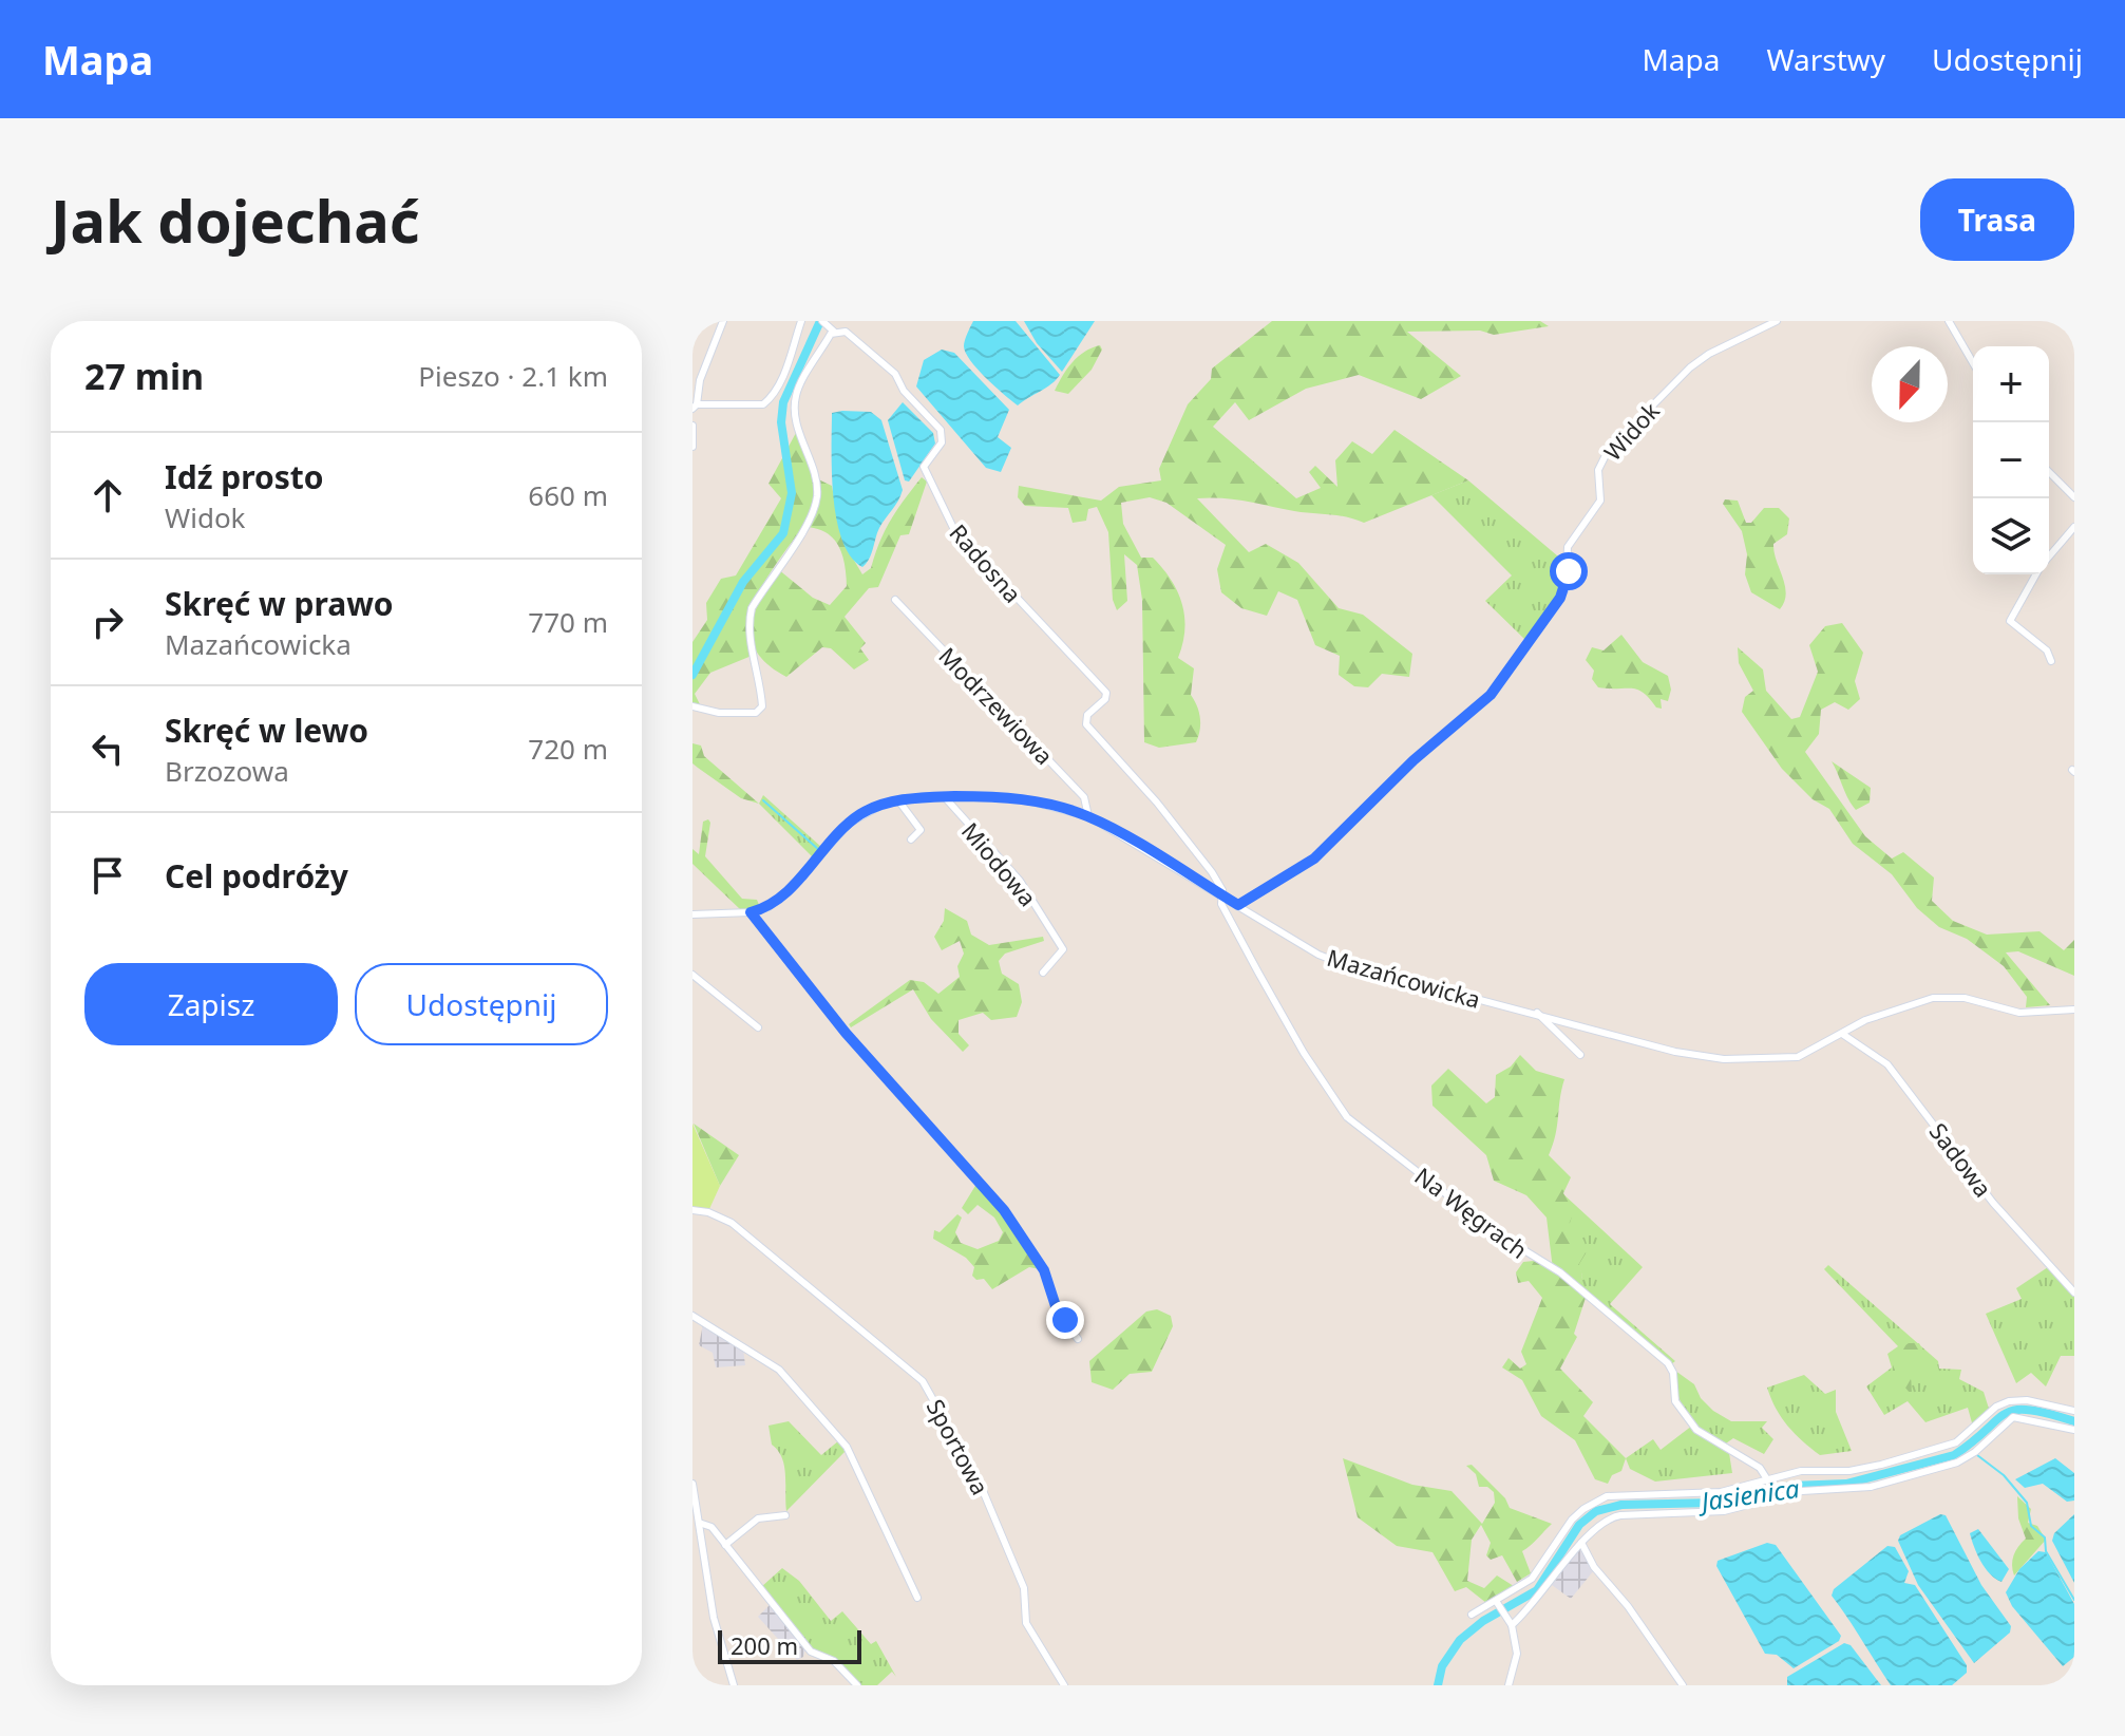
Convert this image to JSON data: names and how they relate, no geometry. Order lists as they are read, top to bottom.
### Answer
{
  "streets": {
    "street": [
      "Widok",
      "Radosna",
      "Modrzewiowa",
      "Miodowa",
      "Mazańcowicka",
      "Sadowa",
      "Na Węgrach",
      "Sportowa"
    ]
  },
  "crossings": [
    ["Widok", "Mazańcowicka"],
    ["Radosna", "Mazańcowicka"],
    ["Radosna", "Na Węgrach"],
    ["Modrzewiowa", "Mazańcowicka"],
    ["Miodowa", "Mazańcowicka"],
    ["Mazańcowicka", "Sadowa"],
    ["Mazańcowicka", "Na Węgrach"]
  ],
  "water": ["Jasienica"],
  "scale_bar": "200 m",
  "north": "bottom",
  "page": {
    "header": "Mapa",
    "nav": ["Mapa", "Warstwy", "Udostępnij"],
    "buttons": [
      "Trasa",
      ["Zapisz", "Udostępnij"]
    ],
    "title": "Jak dojechać",
    "heading": ["27 min", "Pieszo · 2.1 km"],
    "map_buttons": ["+", "−"],
    "list": [
      ["Idź prosto", "Widok", "660 m"],
      ["Skręć w prawo", "Mazańcowicka", "770 m"],
      ["Skręć w lewo", "Brzozowa", "720 m"],
      "Cel podróży"
    ],
    "scale": "200 m"
  }
}
